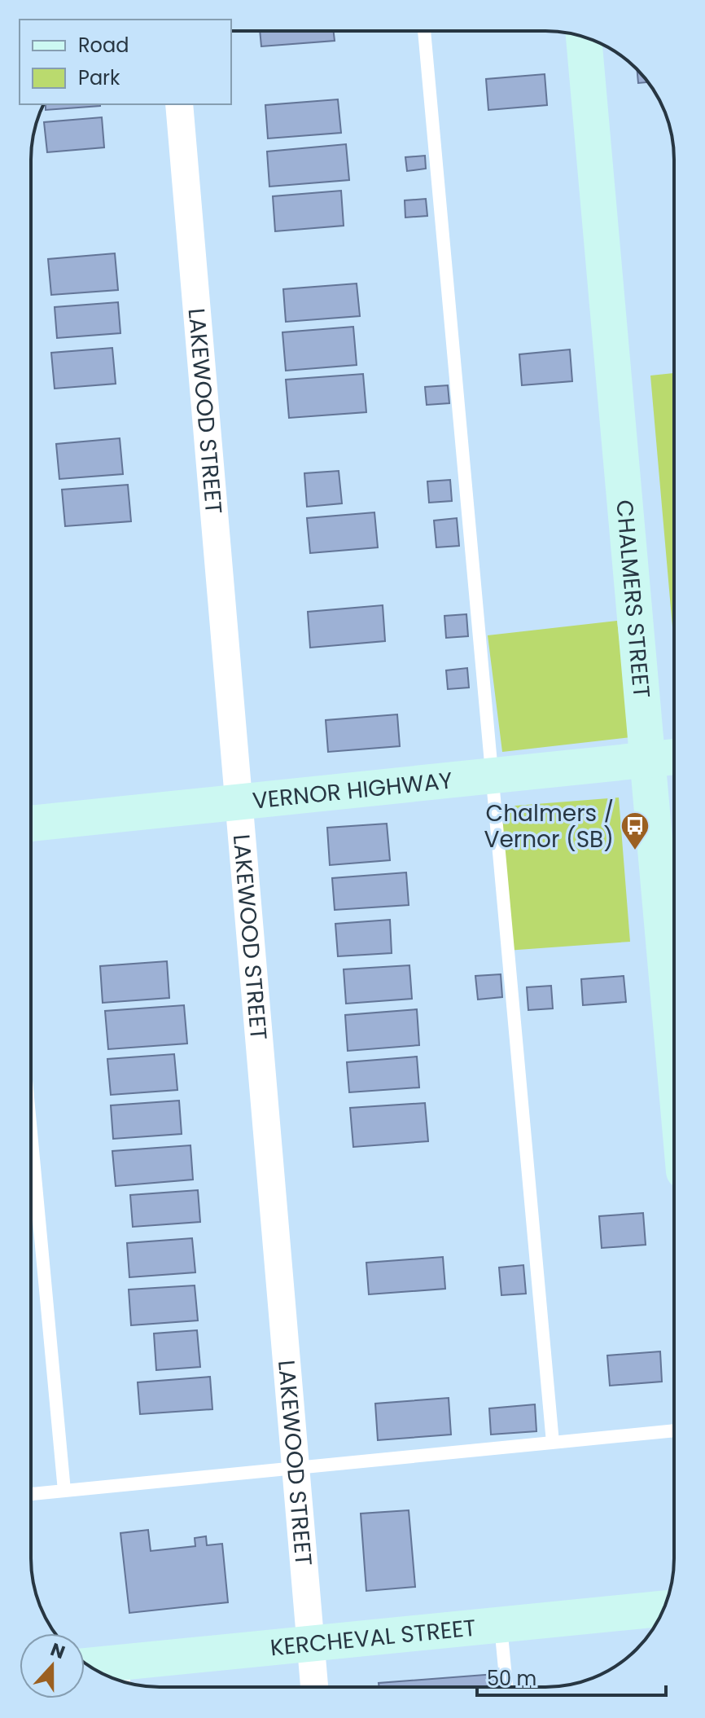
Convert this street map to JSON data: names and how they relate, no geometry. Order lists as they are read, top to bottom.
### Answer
{
  "streets": {
    "street": [
      "LAKEWOOD STREET",
      "CHALMERS STREET",
      "VERNOR HIGHWAY",
      "KERCHEVAL STREET"
    ]
  },
  "crossings": [
    ["LAKEWOOD STREET", "VERNOR HIGHWAY"],
    ["LAKEWOOD STREET", "KERCHEVAL STREET"],
    ["CHALMERS STREET", "VERNOR HIGHWAY"]
  ],
  "places": {
    "bus stop": ["Chalmers / Vernor (SB)"]
  },
  "legend": ["Road", "Park"],
  "scale_bar": "50 m",
  "north": "top"
}
